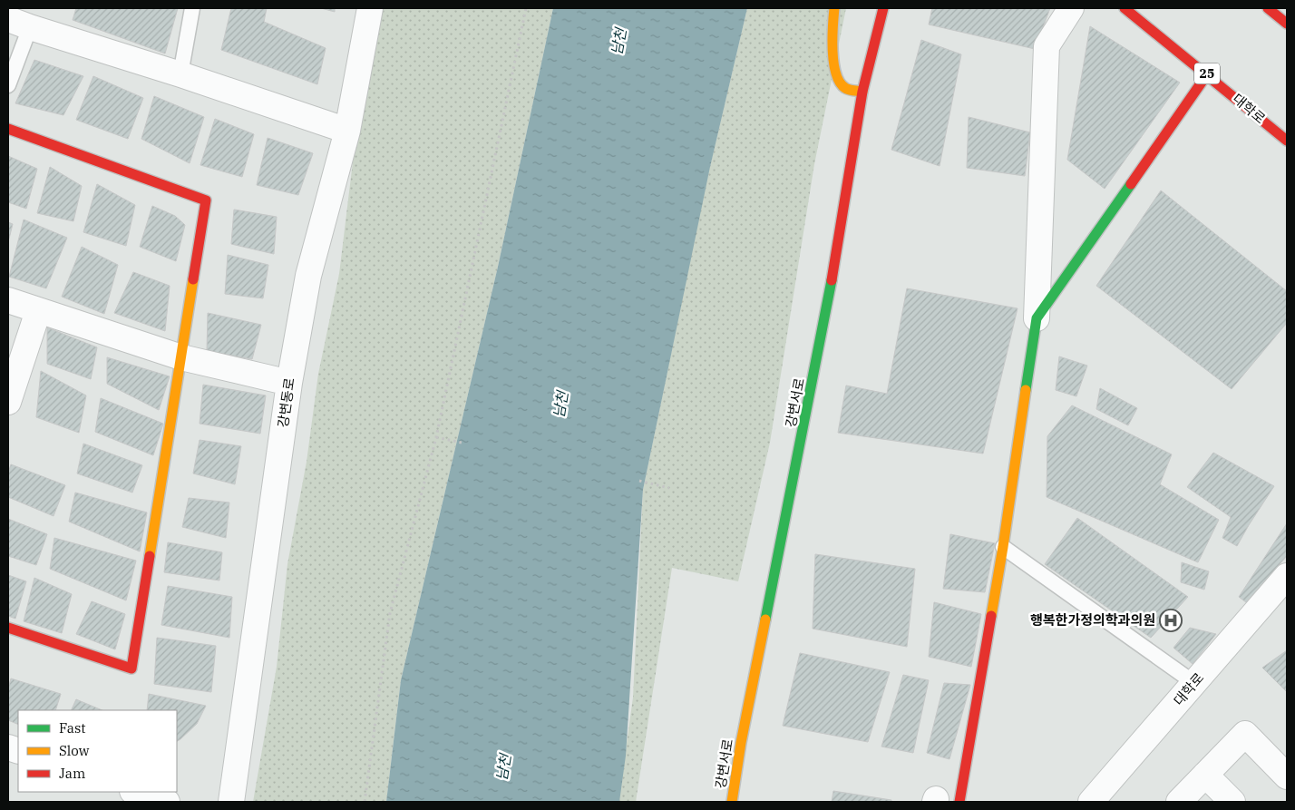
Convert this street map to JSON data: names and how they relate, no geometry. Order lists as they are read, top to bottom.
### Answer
{
  "streets": {
    "street": [
      "25",
      "대학로",
      "강변동로",
      "강변서로"
    ]
  },
  "water": ["남천"],
  "places": {
    "hospital": ["행복한가정의학과의원"]
  },
  "legend": ["Fast", "Slow", "Jam"]
}
